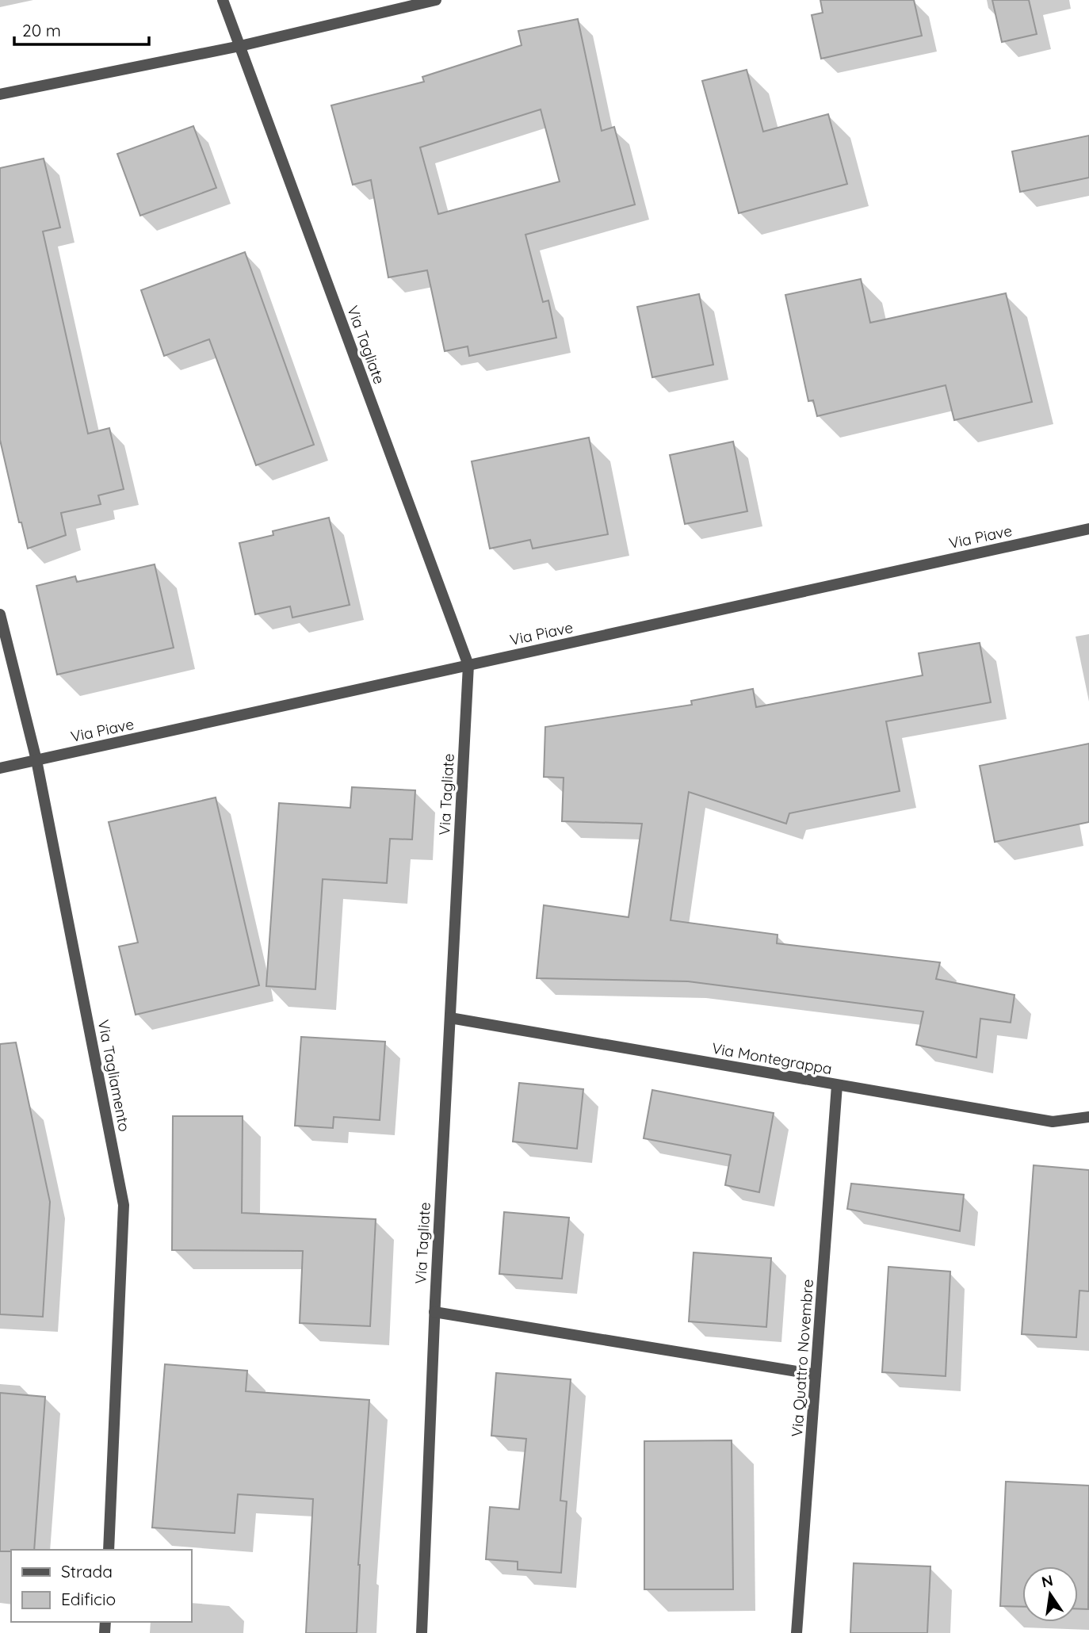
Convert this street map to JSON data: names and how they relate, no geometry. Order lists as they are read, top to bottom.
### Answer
{
  "streets": {
    "street": [
      "Via Tagliate",
      "Via Piave",
      "Via Montegrappa",
      "Via Tagliamento",
      "Via Quattro Novembre"
    ]
  },
  "crossings": [
    ["Via Tagliate", "Via Piave"],
    ["Via Tagliate", "Via Montegrappa"],
    ["Via Piave", "Via Tagliamento"],
    ["Via Montegrappa", "Via Quattro Novembre"]
  ],
  "legend": ["Strada", "Edificio"],
  "scale_bar": "20 m",
  "north": "top"
}
